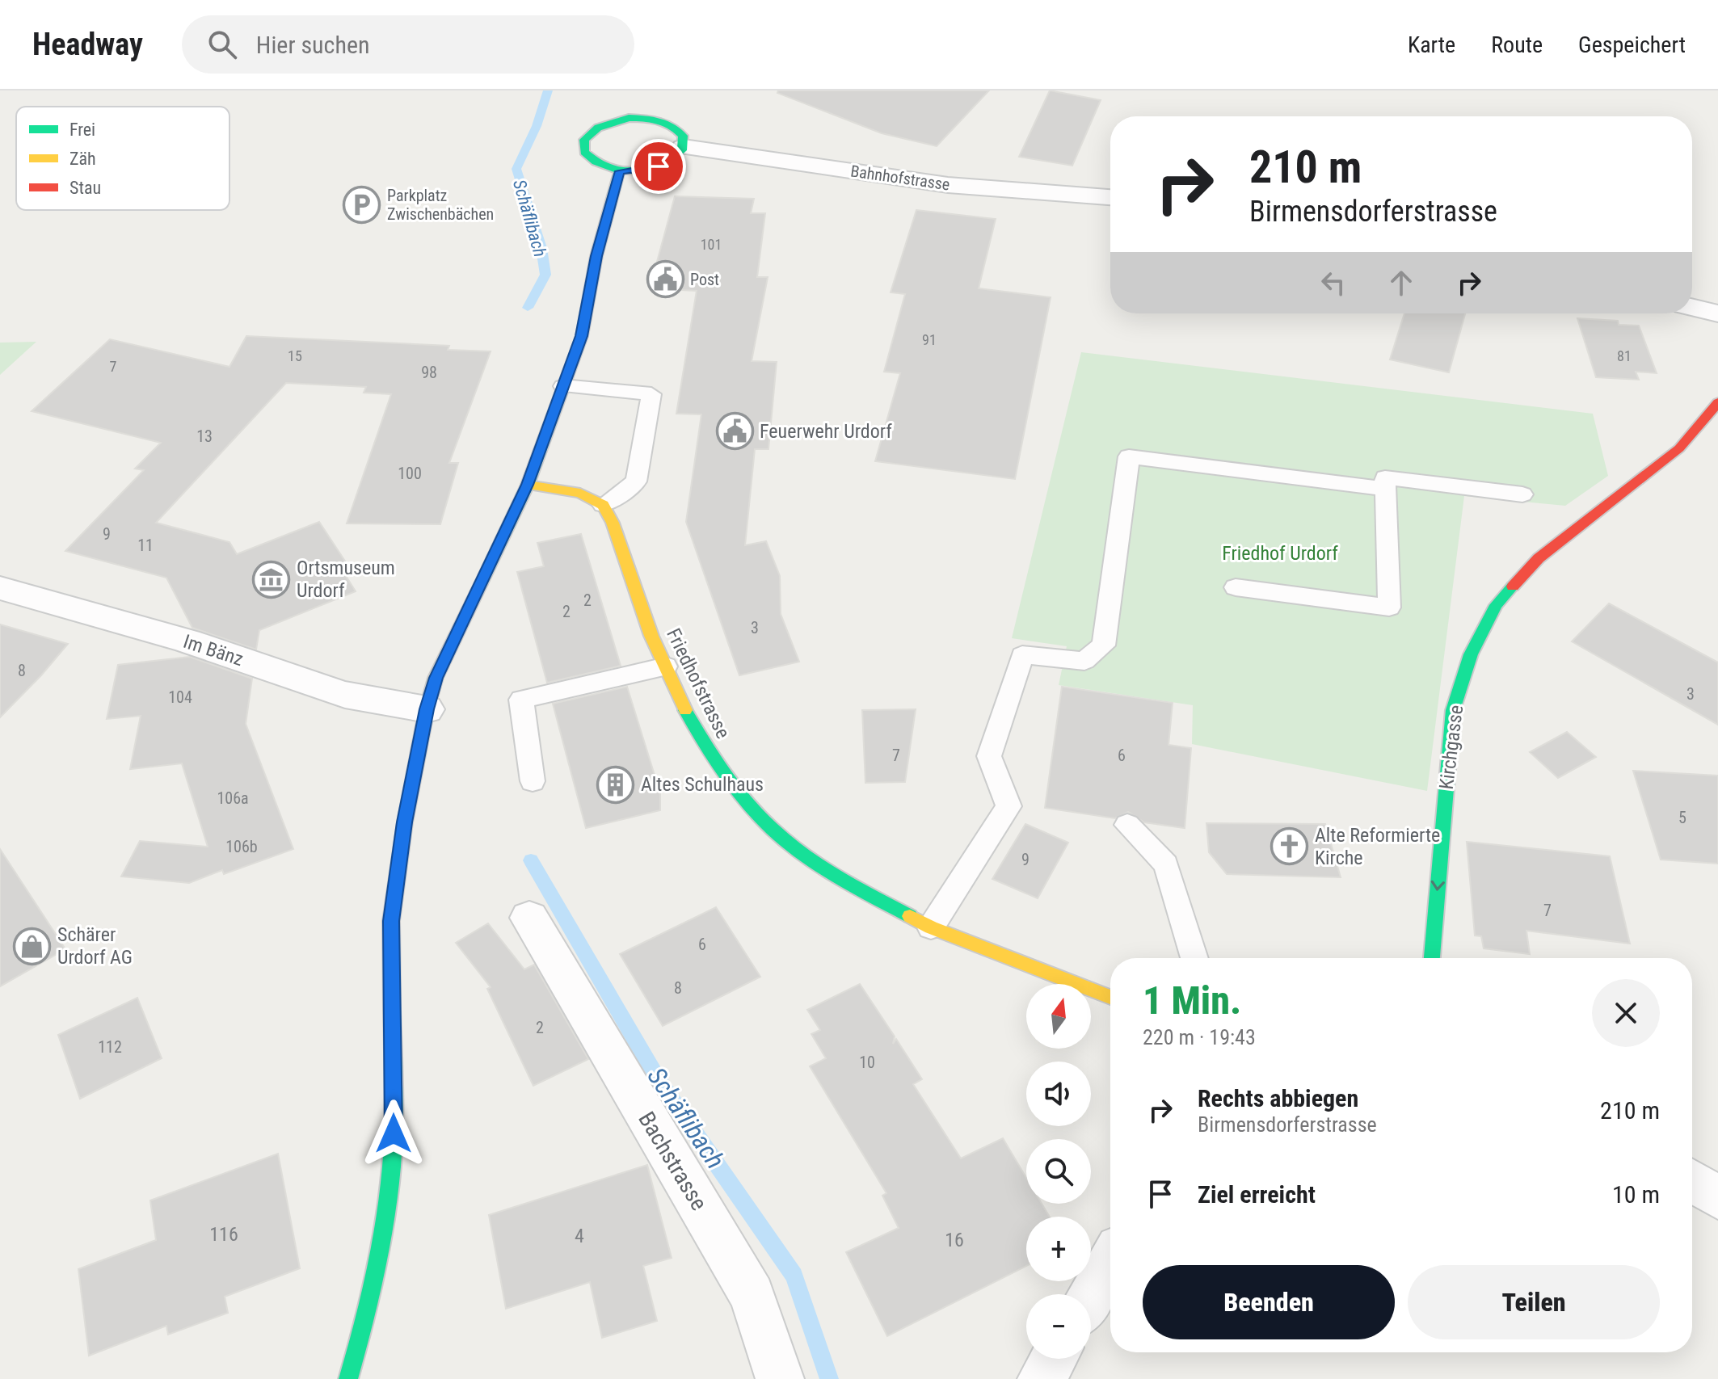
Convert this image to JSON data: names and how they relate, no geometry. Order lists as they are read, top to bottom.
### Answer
{
  "streets": {
    "main road": ["Friedhofstrasse", "Kirchgasse"],
    "street": ["Bahnhofstrasse", "Im Bänz", "Bachstrasse"]
  },
  "one_way": ["Kirchgasse"],
  "water": ["Schäflibach"],
  "parks": ["Friedhof Urdorf"],
  "places": {
    "parking": ["Parkplatz Zwischenbächen"],
    "public building": ["Post", "Feuerwehr Urdorf"],
    "museum": ["Ortsmuseum Urdorf"],
    "building": ["Altes Schulhaus"],
    "church": ["Alte Reformierte Kirche"],
    "shop": ["Schärer Urdorf AG"]
  },
  "house_numbers": [
    "101",
    "91",
    "15",
    "81",
    "7",
    "98",
    "13",
    "100",
    "9",
    "11",
    "2",
    "2",
    "3",
    "8",
    "3",
    "104",
    "7",
    "6",
    "106a",
    "5",
    "106b",
    "9",
    "7",
    "6",
    "8",
    "2",
    "112",
    "10",
    "116",
    "4",
    "16"
  ],
  "legend": ["Frei", "Zäh", "Stau"],
  "north": "top",
  "page": {
    "header": "Headway",
    "search": "Hier suchen",
    "nav": ["Karte", "Route", "Gespeichert"],
    "turn": ["210 m", "Birmensdorferstrasse"],
    "heading": ["1 Min.", "220 m · 19:43"],
    "map_buttons": ["+", "−"],
    "list": [
      {
        "name": "Rechts abbiegen",
        "note": "Birmensdorferstrasse",
        "value": "210 m"
      },
      {
        "name": "Ziel erreicht",
        "value": "10 m"
      }
    ],
    "buttons": ["Beenden", "Teilen"]
  }
}
